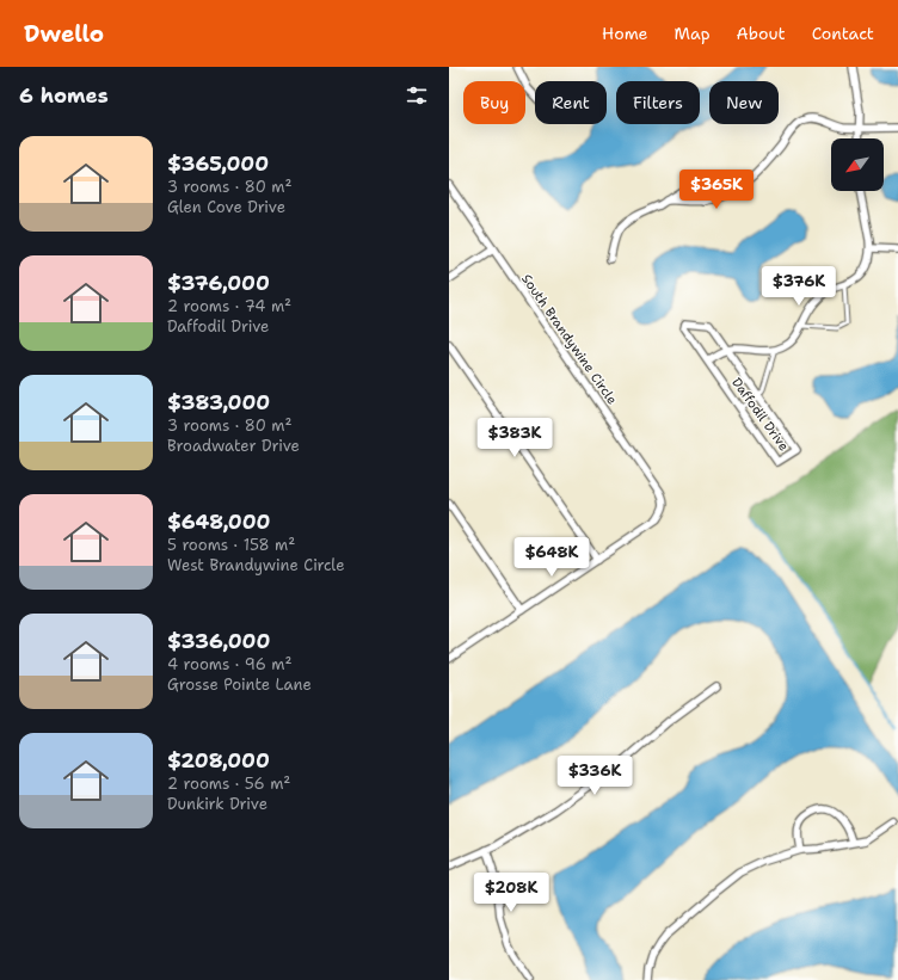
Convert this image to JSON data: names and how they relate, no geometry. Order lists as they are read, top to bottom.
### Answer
{
  "streets": {
    "street": ["South Brandywine Circle", "Daffodil Drive"]
  },
  "north": "bottom left",
  "page": {
    "header": "Dwello",
    "nav": [
      "Home",
      "Map",
      "About",
      "Contact"
    ],
    "heading": "6 homes",
    "chip": [
      "Buy",
      "Rent",
      "Filters",
      "New"
    ],
    "list": [
      {
        "name": "$365,000",
        "note": "3 rooms · 80 m² · Glen Cove Drive"
      },
      {
        "name": "$376,000",
        "note": "2 rooms · 74 m² · Daffodil Drive"
      },
      {
        "name": "$383,000",
        "note": "3 rooms · 80 m² · Broadwater Drive"
      },
      {
        "name": "$648,000",
        "note": "5 rooms · 158 m² · West Brandywine Circle"
      },
      {
        "name": "$336,000",
        "note": "4 rooms · 96 m² · Grosse Pointe Lane"
      },
      {
        "name": "$208,000",
        "note": "2 rooms · 56 m² · Dunkirk Drive"
      }
    ],
    "price": [
      "$365K",
      "$376K",
      "$383K",
      "$648K",
      "$336K",
      "$208K"
    ]
  }
}
